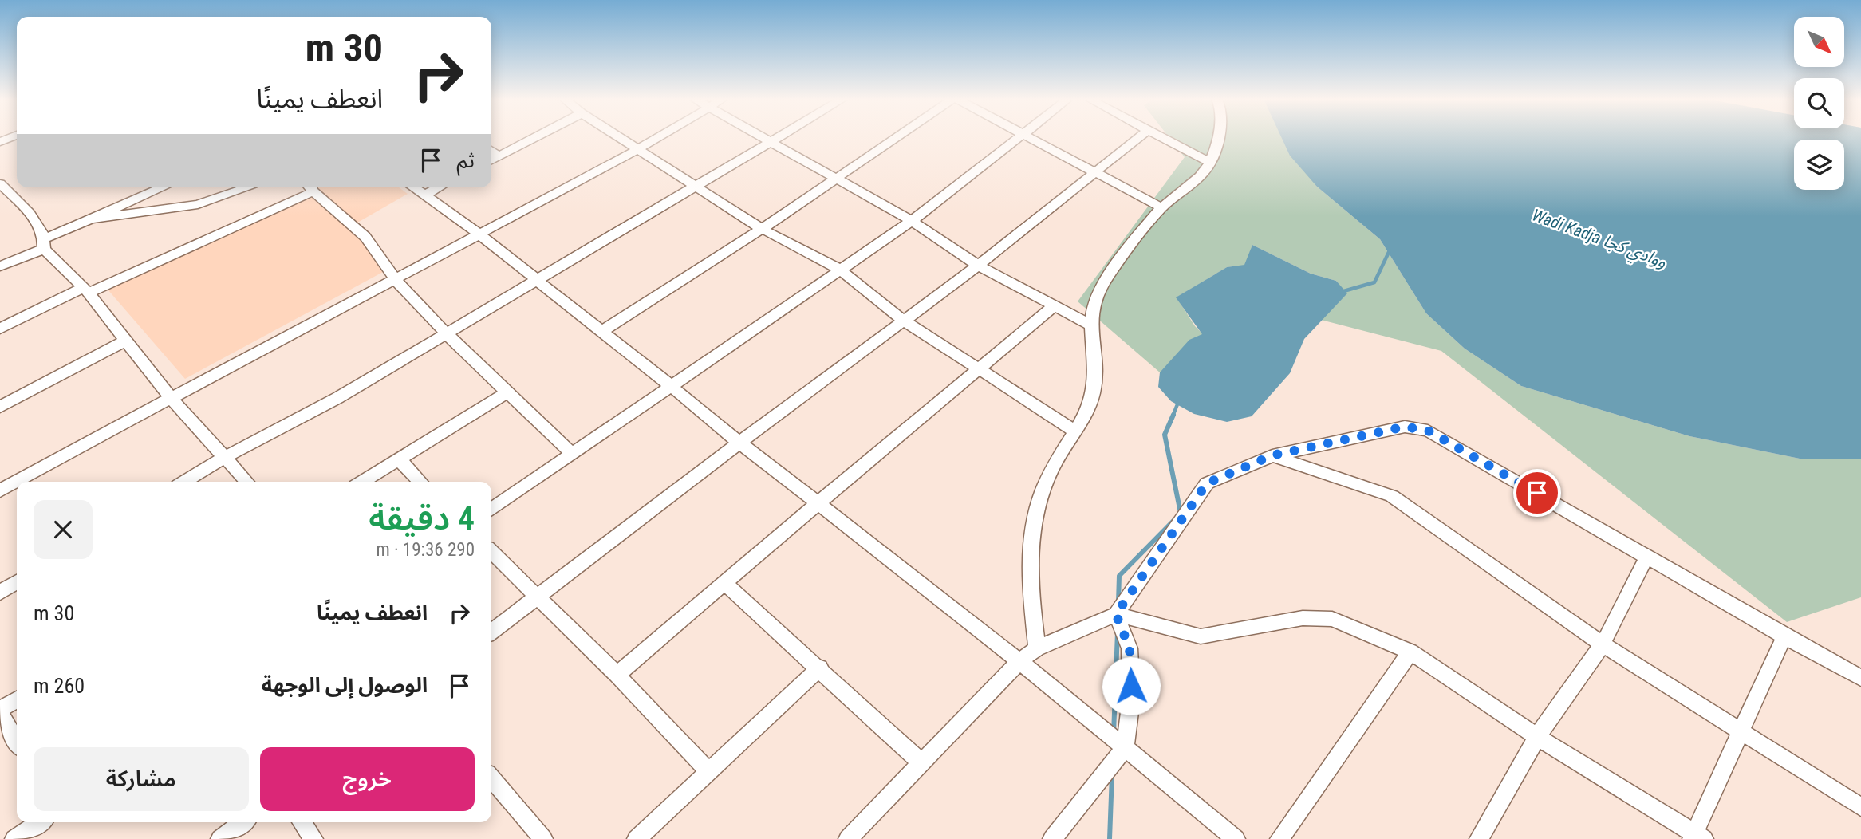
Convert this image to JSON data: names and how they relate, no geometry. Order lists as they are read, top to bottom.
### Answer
{
  "water": ["Wadi Kadja ووادي كجا"],
  "north": "bottom right",
  "page": {
    "turn": ["30 m", "انعطف يمينًا"],
    "then": "ثم",
    "heading": ["4 دقيقة", "290 m · 19:36"],
    "list": [
      {
        "name": "انعطف يمينًا",
        "value": "30 m"
      },
      {
        "name": "الوصول إلى الوجهة",
        "value": "260 m"
      }
    ],
    "buttons": ["خروج", "مشاركة"]
  }
}
